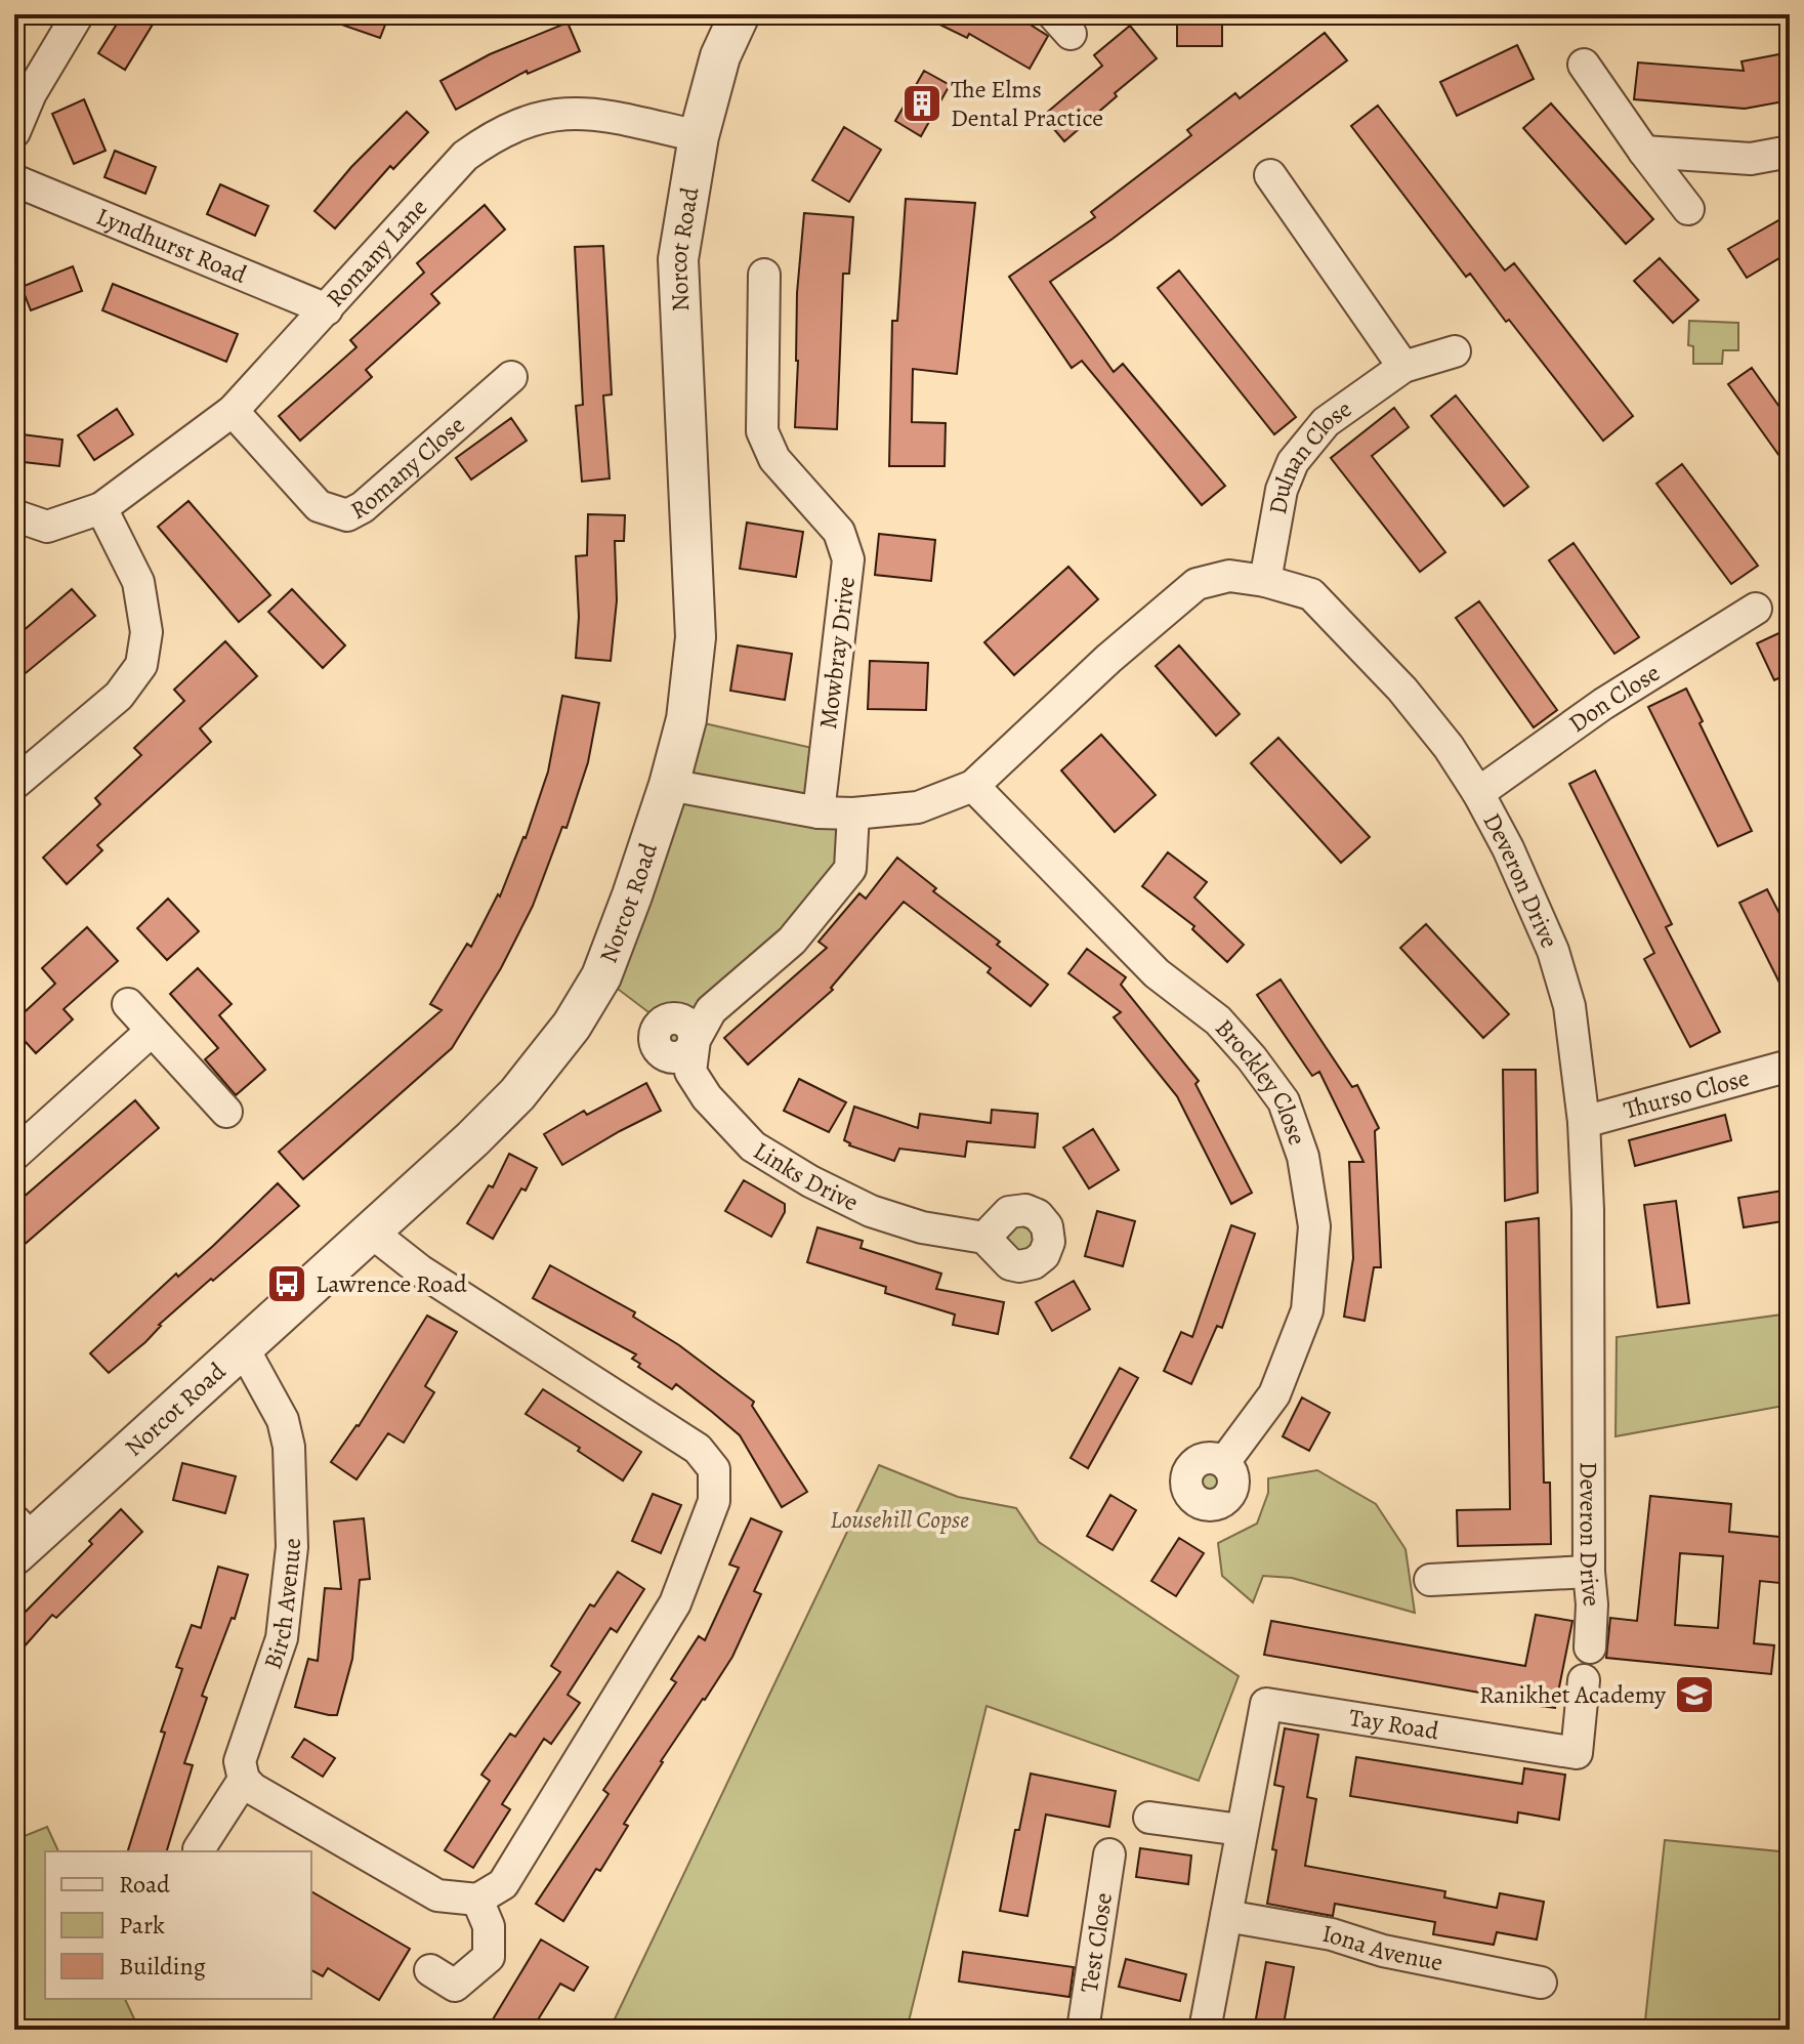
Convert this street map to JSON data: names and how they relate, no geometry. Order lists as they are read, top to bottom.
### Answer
{
  "streets": {
    "street": [
      "Lyndhurst Road",
      "Norcot Road",
      "Romany Lane",
      "Romany Close",
      "Dulnan Close",
      "Mowbray Drive",
      "Don Close",
      "Deveron Drive",
      "Brockley Close",
      "Thurso Close",
      "Links Drive",
      "Birch Avenue",
      "Tay Road",
      "Test Close",
      "Iona Avenue"
    ]
  },
  "crossings": [
    ["Lyndhurst Road", "Romany Lane"],
    ["Norcot Road", "Romany Lane"],
    ["Norcot Road", "Birch Avenue"],
    ["Romany Lane", "Romany Close"],
    ["Dulnan Close", "Deveron Drive"],
    ["Don Close", "Deveron Drive"],
    ["Deveron Drive", "Brockley Close"],
    ["Deveron Drive", "Thurso Close"],
    ["Tay Road", "Iona Avenue"]
  ],
  "parks": ["Lousehill Copse"],
  "places": {
    "building": ["The Elms Dental Practice"],
    "bus stop": ["Lawrence Road"],
    "school or university": ["Ranikhet Academy"]
  },
  "legend": ["Road", "Park", "Building"]
}
